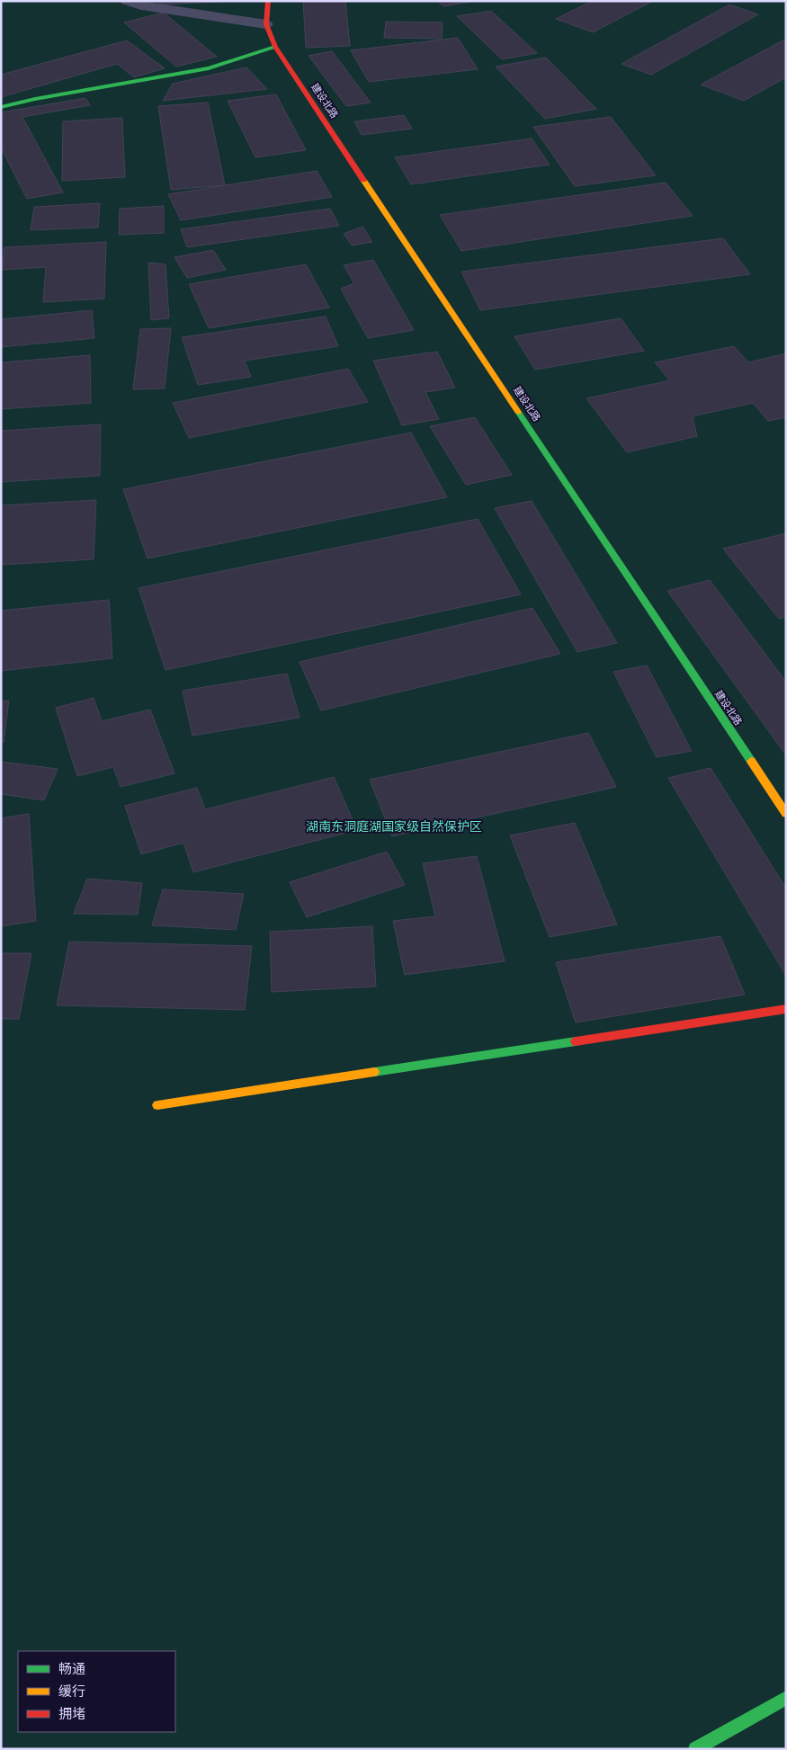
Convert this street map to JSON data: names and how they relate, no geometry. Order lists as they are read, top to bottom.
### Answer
{
  "streets": {
    "main road": ["建设北路"]
  },
  "parks": ["湖南东洞庭湖国家级自然保护区"],
  "legend": ["畅通", "缓行", "拥堵"]
}
